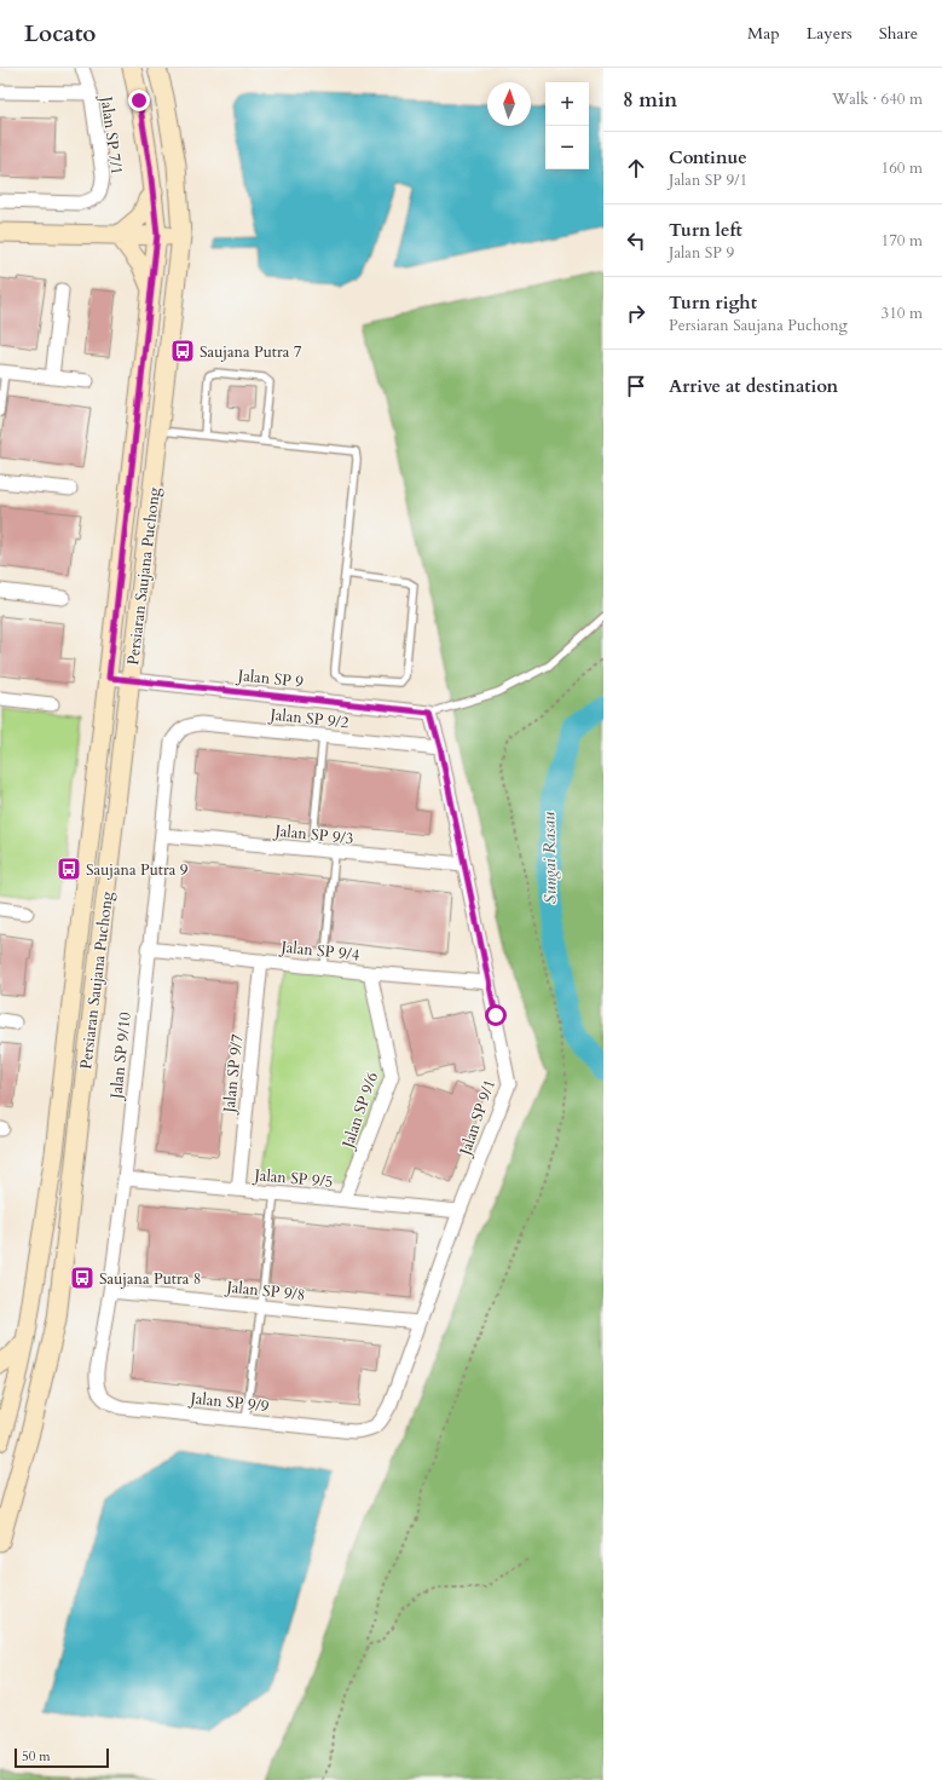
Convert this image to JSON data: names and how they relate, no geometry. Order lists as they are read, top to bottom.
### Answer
{
  "streets": {
    "street": [
      "Jalan SP 7/1",
      "Persiaran Saujana Puchong",
      "Jalan SP 9",
      "Jalan SP 9/2",
      "Jalan SP 9/3",
      "Jalan SP 9/4",
      "Jalan SP 9/10",
      "Jalan SP 9/7",
      "Jalan SP 9/6",
      "Jalan SP 9/1",
      "Jalan SP 9/5",
      "Jalan SP 9/8",
      "Jalan SP 9/9"
    ]
  },
  "crossings": [
    ["Persiaran Saujana Puchong", "Jalan SP 9"],
    ["Jalan SP 9", "Jalan SP 9/1"],
    ["Jalan SP 9/2", "Jalan SP 9/10"],
    ["Jalan SP 9/2", "Jalan SP 9/1"],
    ["Jalan SP 9/3", "Jalan SP 9/10"],
    ["Jalan SP 9/3", "Jalan SP 9/1"],
    ["Jalan SP 9/4", "Jalan SP 9/10"],
    ["Jalan SP 9/4", "Jalan SP 9/7"],
    ["Jalan SP 9/4", "Jalan SP 9/6"],
    ["Jalan SP 9/4", "Jalan SP 9/1"],
    ["Jalan SP 9/10", "Jalan SP 9/5"],
    ["Jalan SP 9/10", "Jalan SP 9/8"],
    ["Jalan SP 9/10", "Jalan SP 9/9"],
    ["Jalan SP 9/7", "Jalan SP 9/5"],
    ["Jalan SP 9/6", "Jalan SP 9/5"],
    ["Jalan SP 9/1", "Jalan SP 9/5"],
    ["Jalan SP 9/1", "Jalan SP 9/8"],
    ["Jalan SP 9/1", "Jalan SP 9/9"]
  ],
  "water": ["Sungai Rasau"],
  "places": {
    "bus stop": ["Saujana Putra 7", "Saujana Putra 9", "Saujana Putra 8"]
  },
  "scale_bar": "50 m",
  "north": "top",
  "page": {
    "header": "Locato",
    "nav": ["Map", "Layers", "Share"],
    "heading": ["8 min", "Walk · 640 m"],
    "map_buttons": ["+", "−"],
    "list": [
      ["Continue", "Jalan SP 9/1", "160 m"],
      ["Turn left", "Jalan SP 9", "170 m"],
      ["Turn right", "Persiaran Saujana Puchong", "310 m"],
      "Arrive at destination"
    ],
    "scale": "50 m"
  }
}
